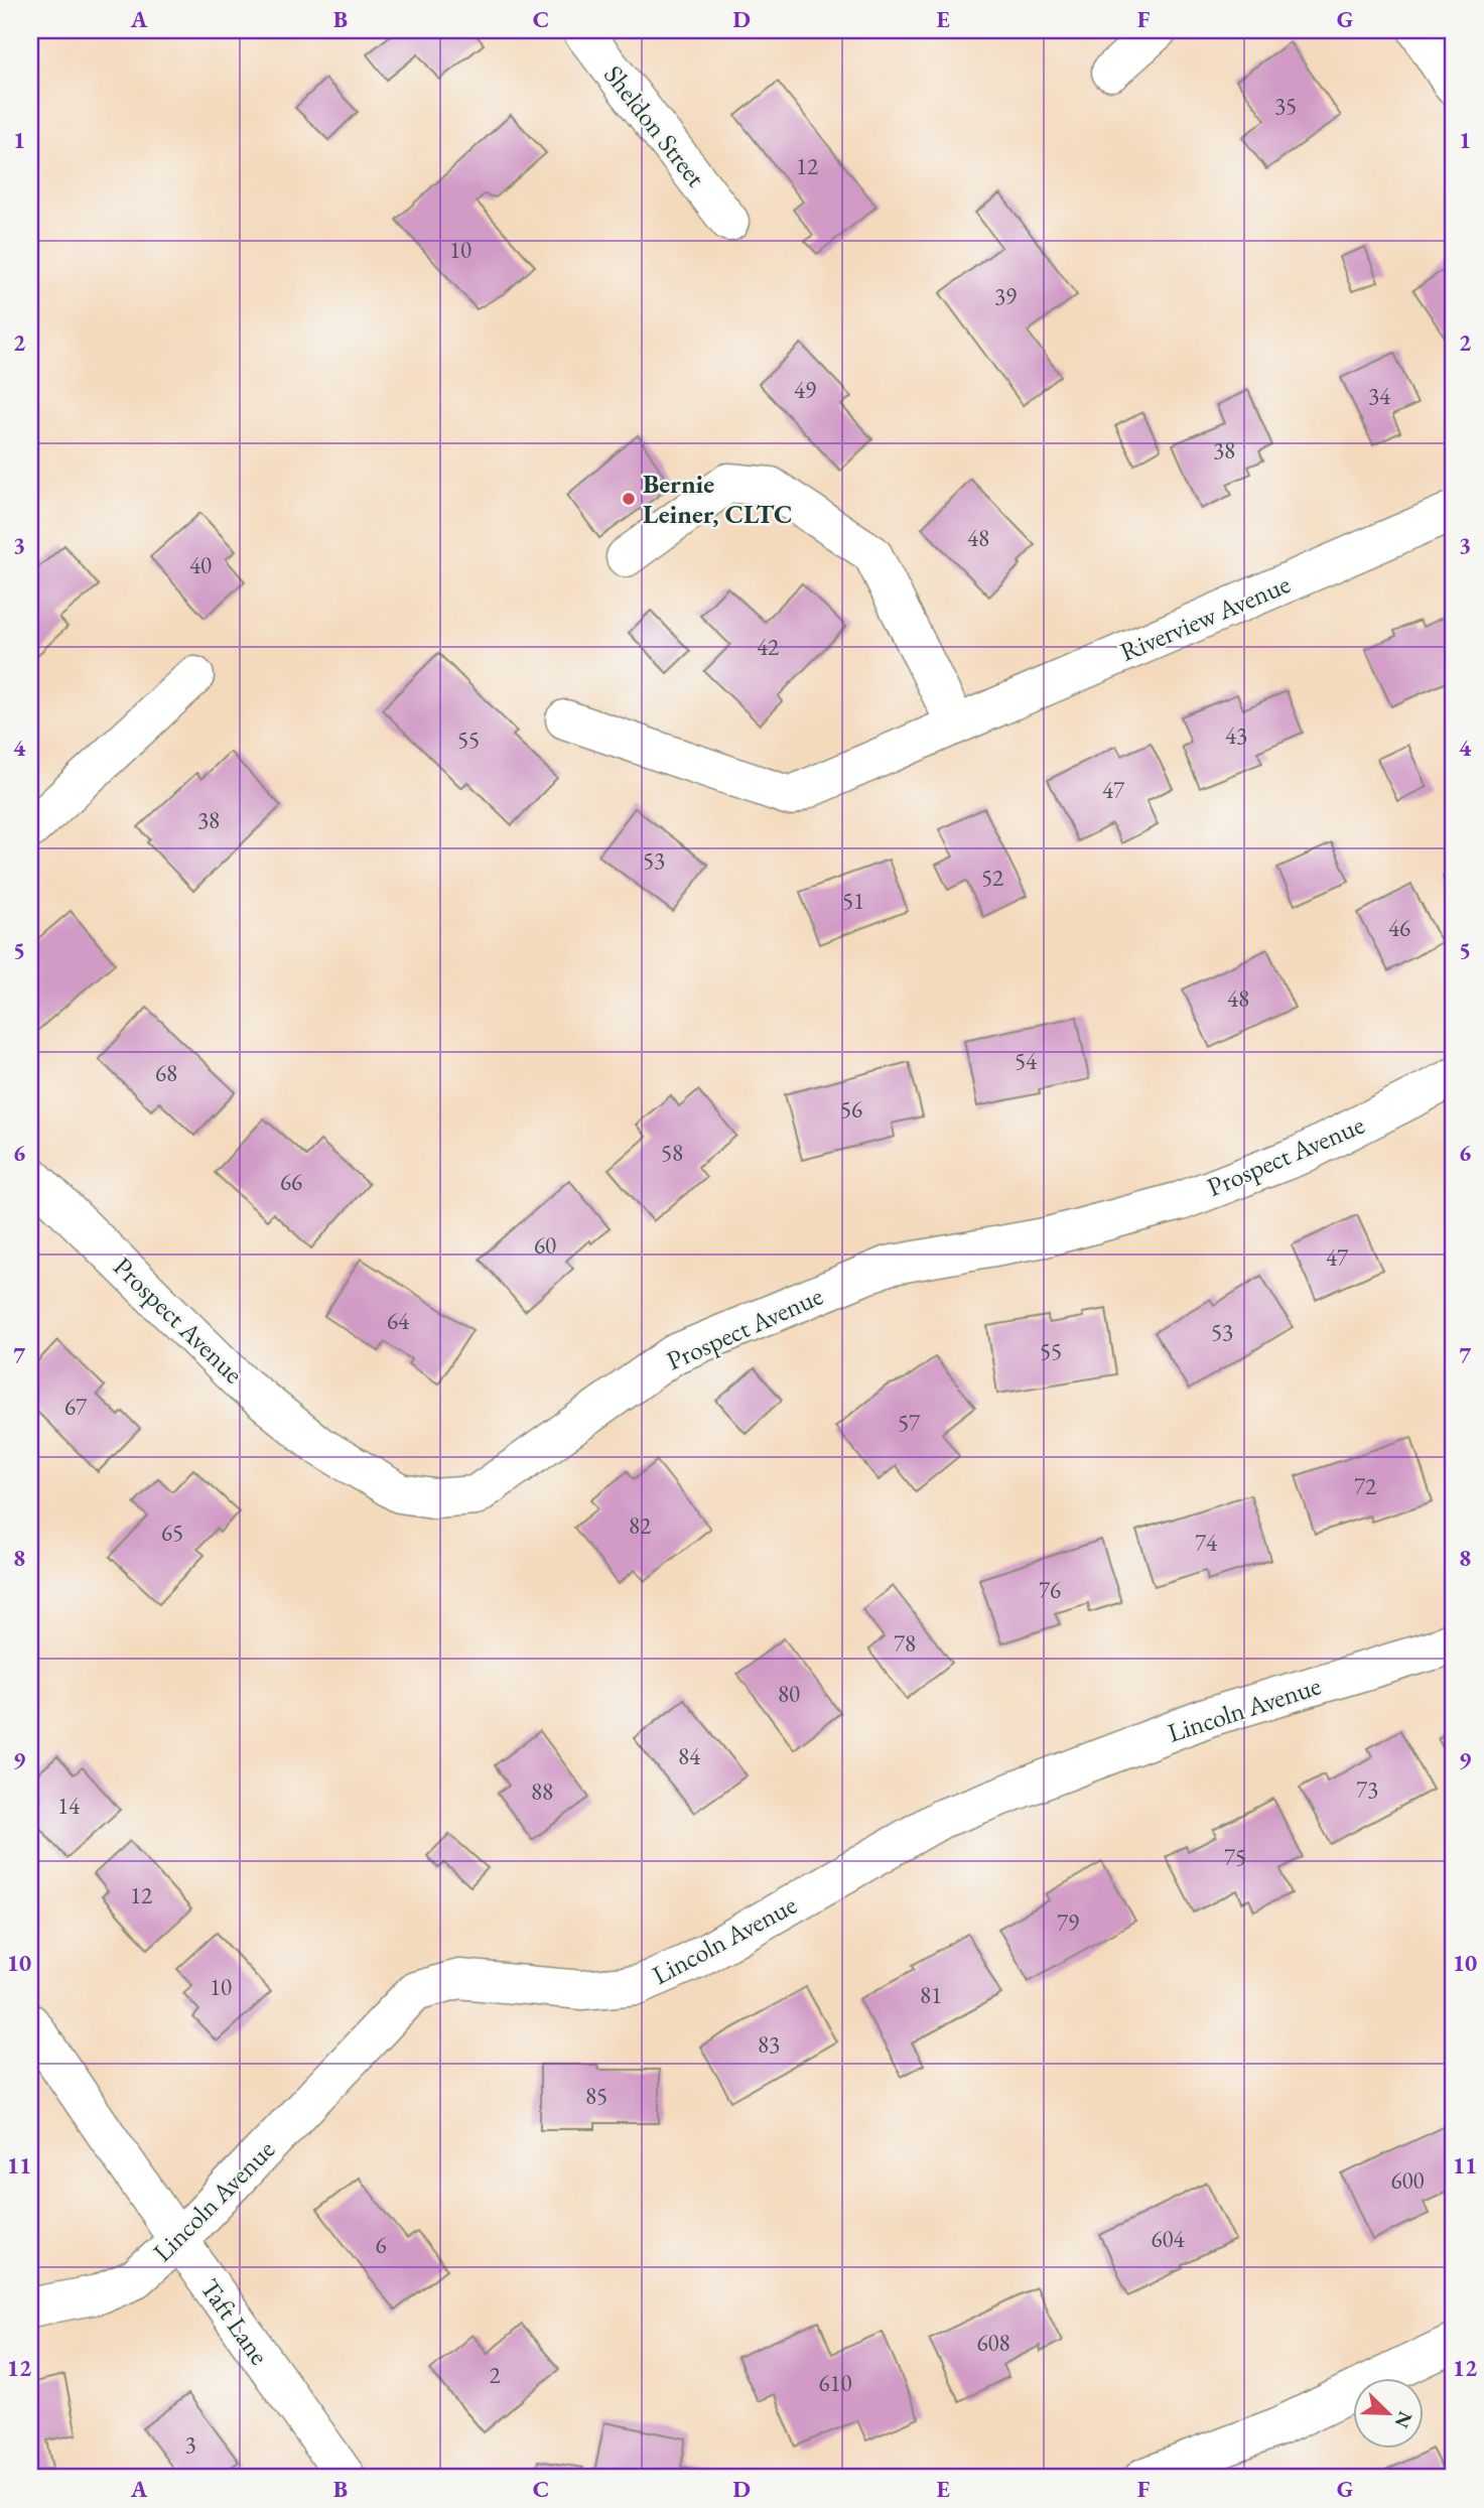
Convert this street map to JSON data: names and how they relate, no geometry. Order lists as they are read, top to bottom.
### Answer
{
  "streets": {
    "street": [
      "Sheldon Street",
      "Riverview Avenue",
      "Prospect Avenue",
      "Lincoln Avenue",
      "Taft Lane"
    ]
  },
  "crossings": [
    ["Lincoln Avenue", "Taft Lane"]
  ],
  "places": ["Bernie Leiner, CLTC"],
  "house_numbers": [
    "35",
    "12",
    "10",
    "39",
    "49",
    "34",
    "38",
    "48",
    "40",
    "42",
    "43",
    "55",
    "47",
    "38",
    "53",
    "52",
    "51",
    "46",
    "48",
    "54",
    "68",
    "56",
    "58",
    "66",
    "60",
    "47",
    "64",
    "53",
    "55",
    "67",
    "57",
    "72",
    "82",
    "65",
    "74",
    "76",
    "78",
    "80",
    "84",
    "73",
    "88",
    "14",
    "75",
    "12",
    "79",
    "10",
    "81",
    "83",
    "85",
    "600",
    "604",
    "6",
    "608",
    "2",
    "610",
    "3"
  ],
  "north": "bottom right",
  "grid": {
    "columns": [
      "A",
      "B",
      "C",
      "D",
      "E",
      "F",
      "G"
    ],
    "rows": [
      "1",
      "2",
      "3",
      "4",
      "5",
      "6",
      "7",
      "8",
      "9",
      "10",
      "11",
      "12"
    ]
  }
}
